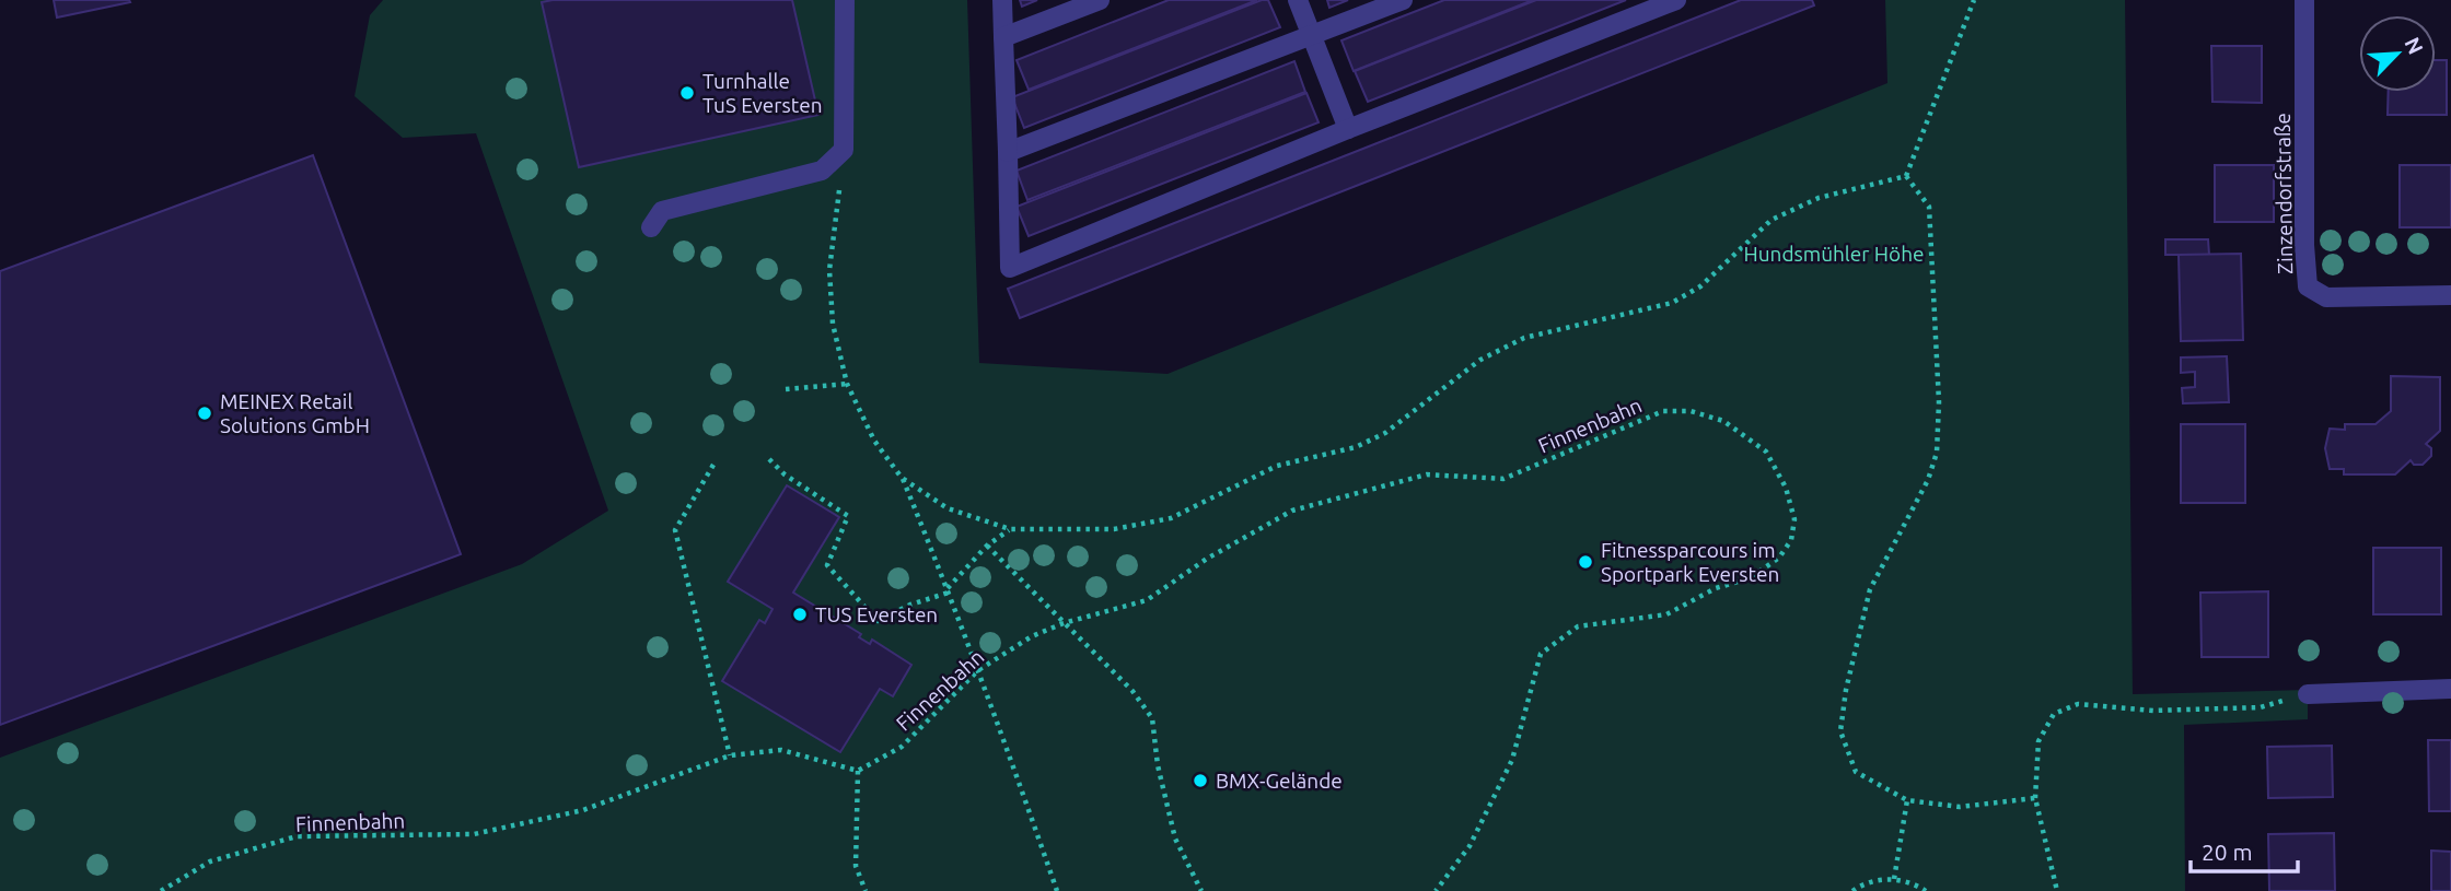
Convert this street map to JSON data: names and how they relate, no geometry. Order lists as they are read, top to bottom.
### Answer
{
  "streets": {
    "street": ["Zinzendorfstraße"],
    "path": ["Finnenbahn"]
  },
  "parks": ["Hundsmühler Höhe"],
  "places": [
    "Turnhalle TuS Eversten",
    "MEINEX Retail Solutions GmbH",
    "Fitnessparcours im Sportpark Eversten",
    "TUS Eversten",
    "BMX-Gelände"
  ],
  "scale_bar": "20 m",
  "north": "top right"
}
